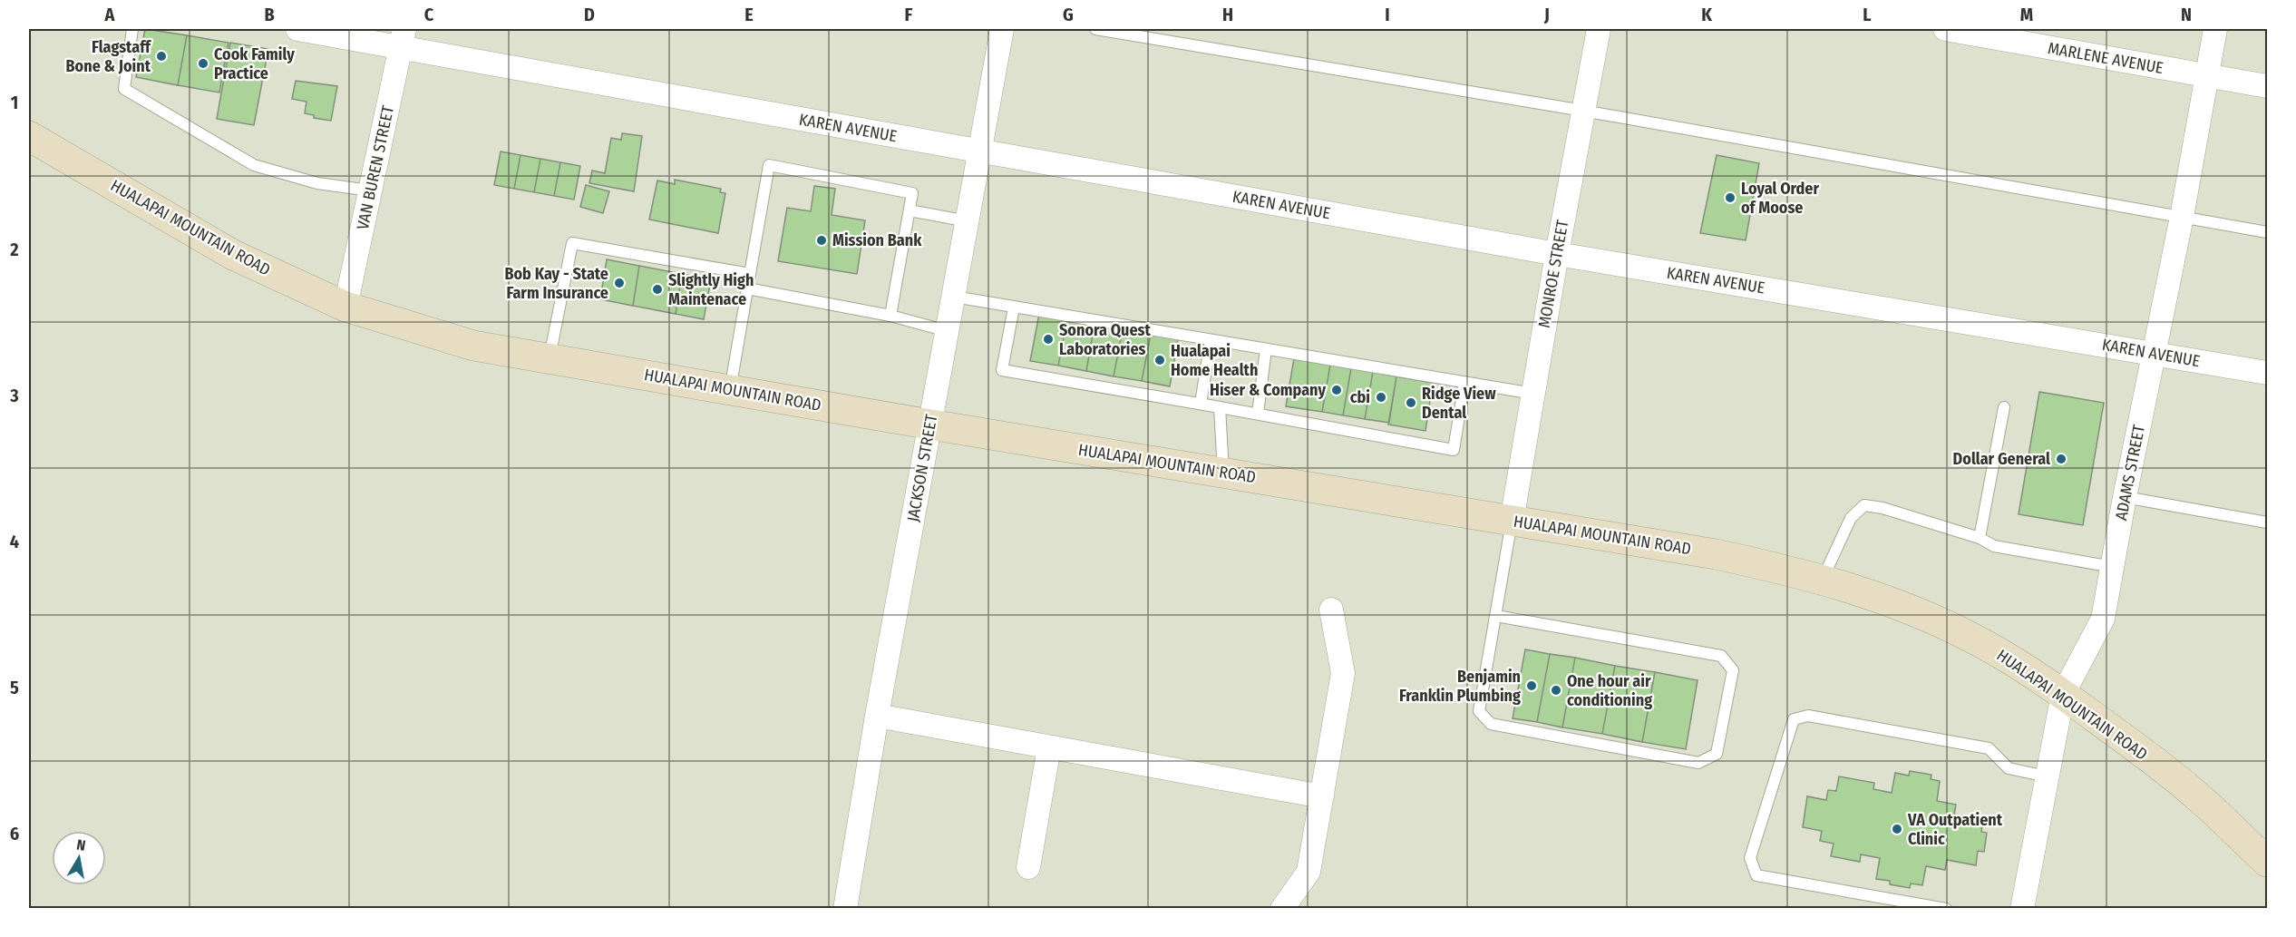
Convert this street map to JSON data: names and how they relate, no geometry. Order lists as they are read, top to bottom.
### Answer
{
  "streets": {
    "main road": ["HUALAPAI MOUNTAIN ROAD"],
    "street": [
      "MARLENE AVENUE",
      "KAREN AVENUE",
      "VAN BUREN STREET",
      "MONROE STREET",
      "JACKSON STREET",
      "ADAMS STREET"
    ]
  },
  "crossings": [
    ["MARLENE AVENUE", "ADAMS STREET"],
    ["KAREN AVENUE", "VAN BUREN STREET"],
    ["KAREN AVENUE", "MONROE STREET"],
    ["KAREN AVENUE", "JACKSON STREET"],
    ["KAREN AVENUE", "ADAMS STREET"],
    ["VAN BUREN STREET", "HUALAPAI MOUNTAIN ROAD"],
    ["HUALAPAI MOUNTAIN ROAD", "MONROE STREET"],
    ["HUALAPAI MOUNTAIN ROAD", "JACKSON STREET"],
    ["HUALAPAI MOUNTAIN ROAD", "ADAMS STREET"]
  ],
  "places": [
    "Flagstaff Bone & Joint",
    "Cook Family Practice",
    "Loyal Order of Moose",
    "Mission Bank",
    "Bob Kay - State Farm Insurance",
    "Slightly High Maintenace",
    "Sonora Quest Laboratories",
    "Hualapai Home Health",
    "Hiser & Company",
    "cbi",
    "Ridge View Dental",
    "Dollar General",
    "Benjamin Franklin Plumbing",
    "One hour air conditioning",
    "VA Outpatient Clinic"
  ],
  "north": "top",
  "grid": {
    "columns": [
      "A",
      "B",
      "C",
      "D",
      "E",
      "F",
      "G",
      "H",
      "I",
      "J",
      "K",
      "L",
      "M",
      "N"
    ],
    "rows": [
      "1",
      "2",
      "3",
      "4",
      "5",
      "6"
    ]
  }
}
